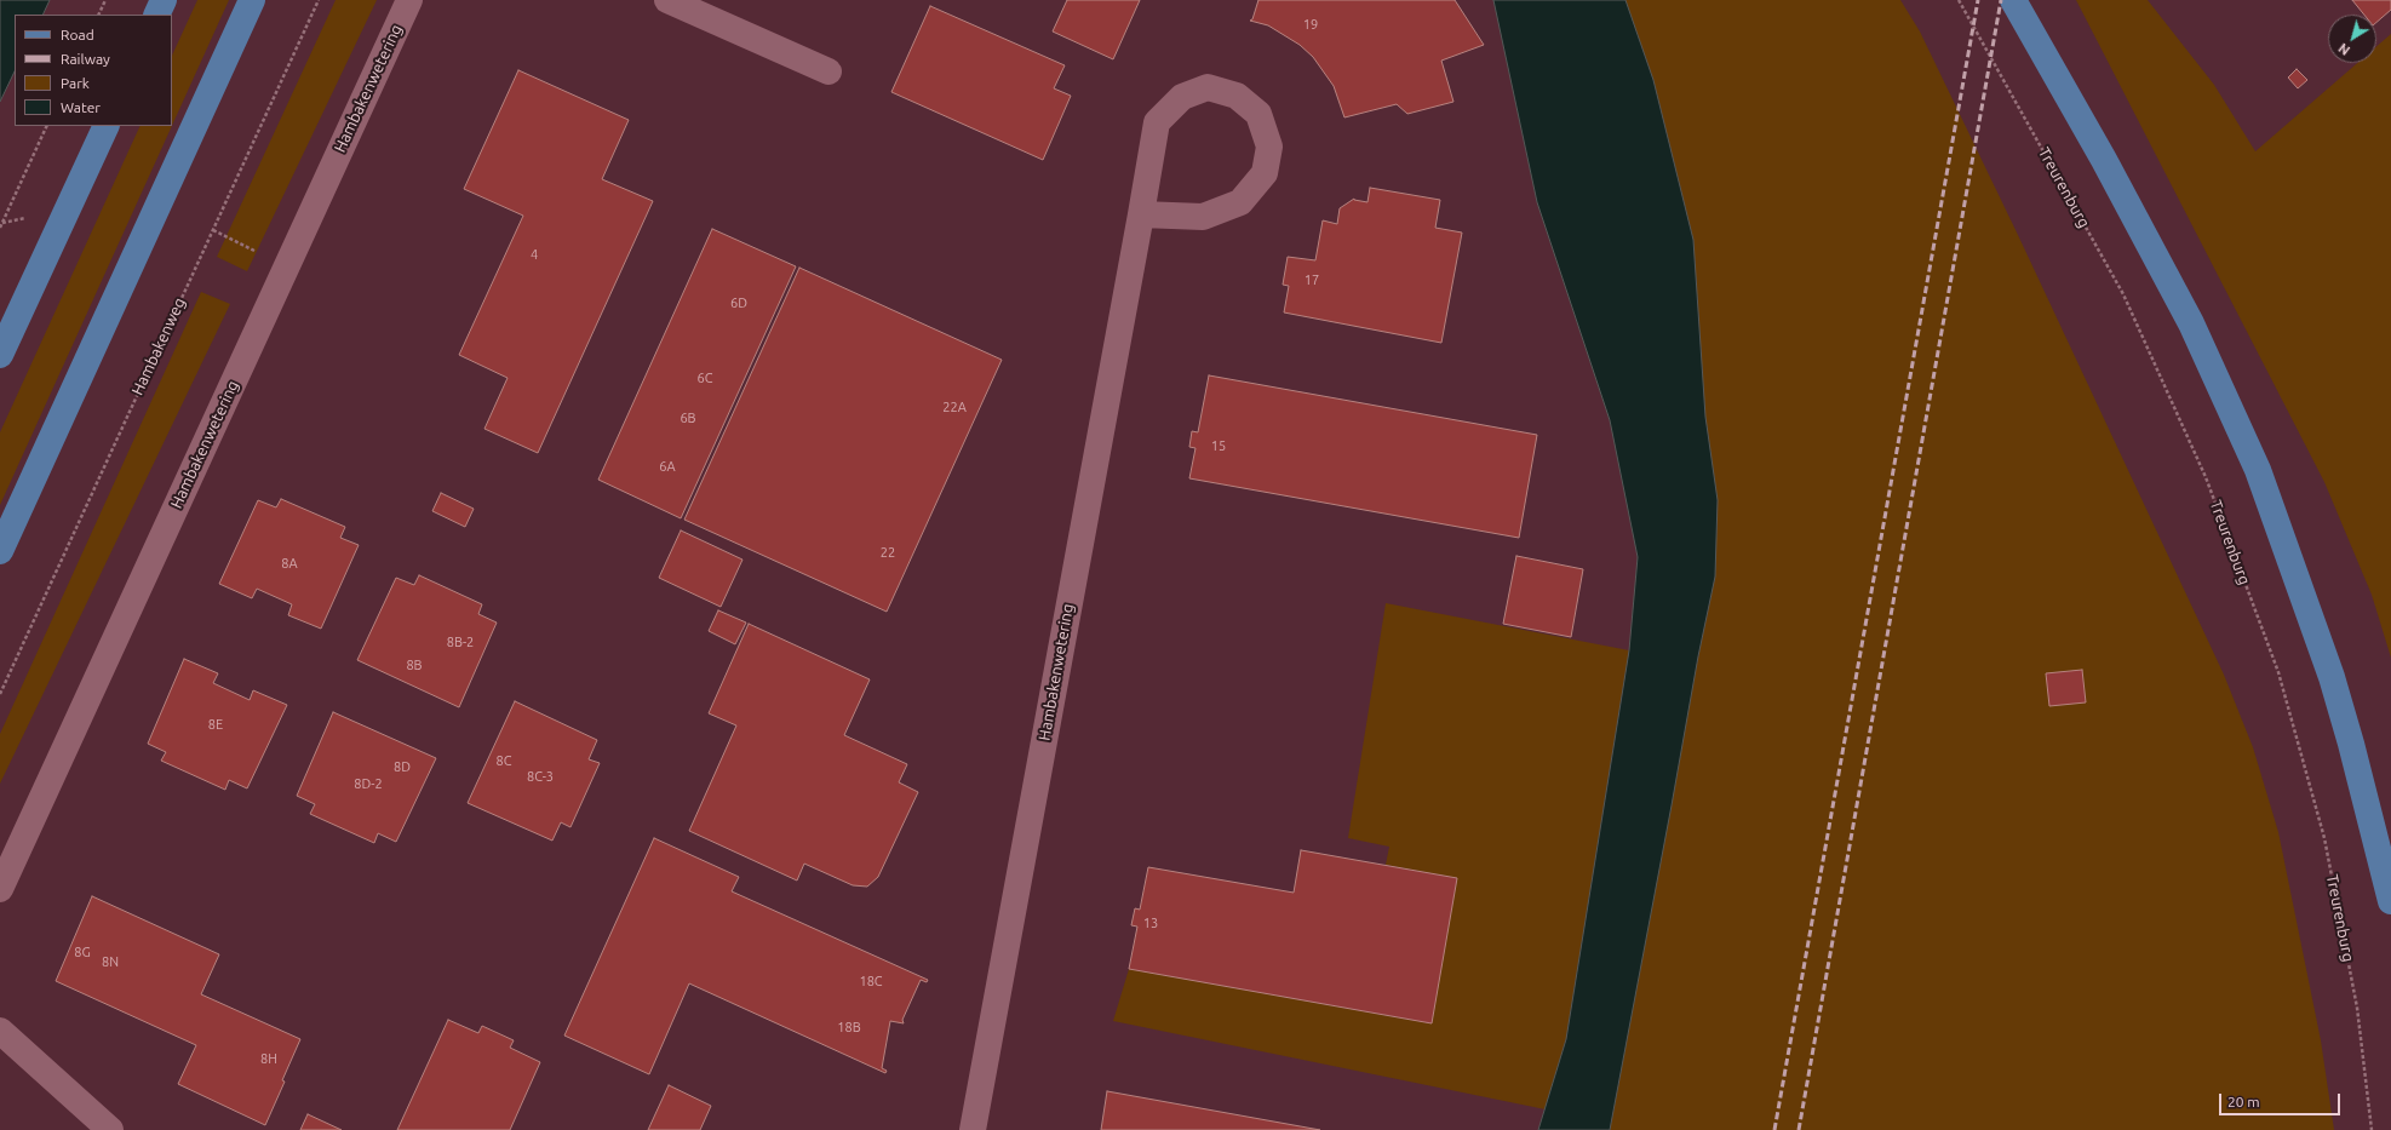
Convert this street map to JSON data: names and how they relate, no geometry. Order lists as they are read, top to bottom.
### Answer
{
  "streets": {
    "street": ["Hambakenwetering"],
    "path": ["Treurenburg", "Hambakenweg"]
  },
  "house_numbers": [
    "19",
    "4",
    "17",
    "6D",
    "6C",
    "22A",
    "6B",
    "15",
    "6A",
    "22",
    "8A",
    "8B-2",
    "8B",
    "8E",
    "8C",
    "8D",
    "8C-3",
    "8D-2",
    "13",
    "8G",
    "8N",
    "18C",
    "18B",
    "8H"
  ],
  "legend": [
    "Road",
    "Railway",
    "Park",
    "Water"
  ],
  "scale_bar": "20 m",
  "north": "bottom left"
}
